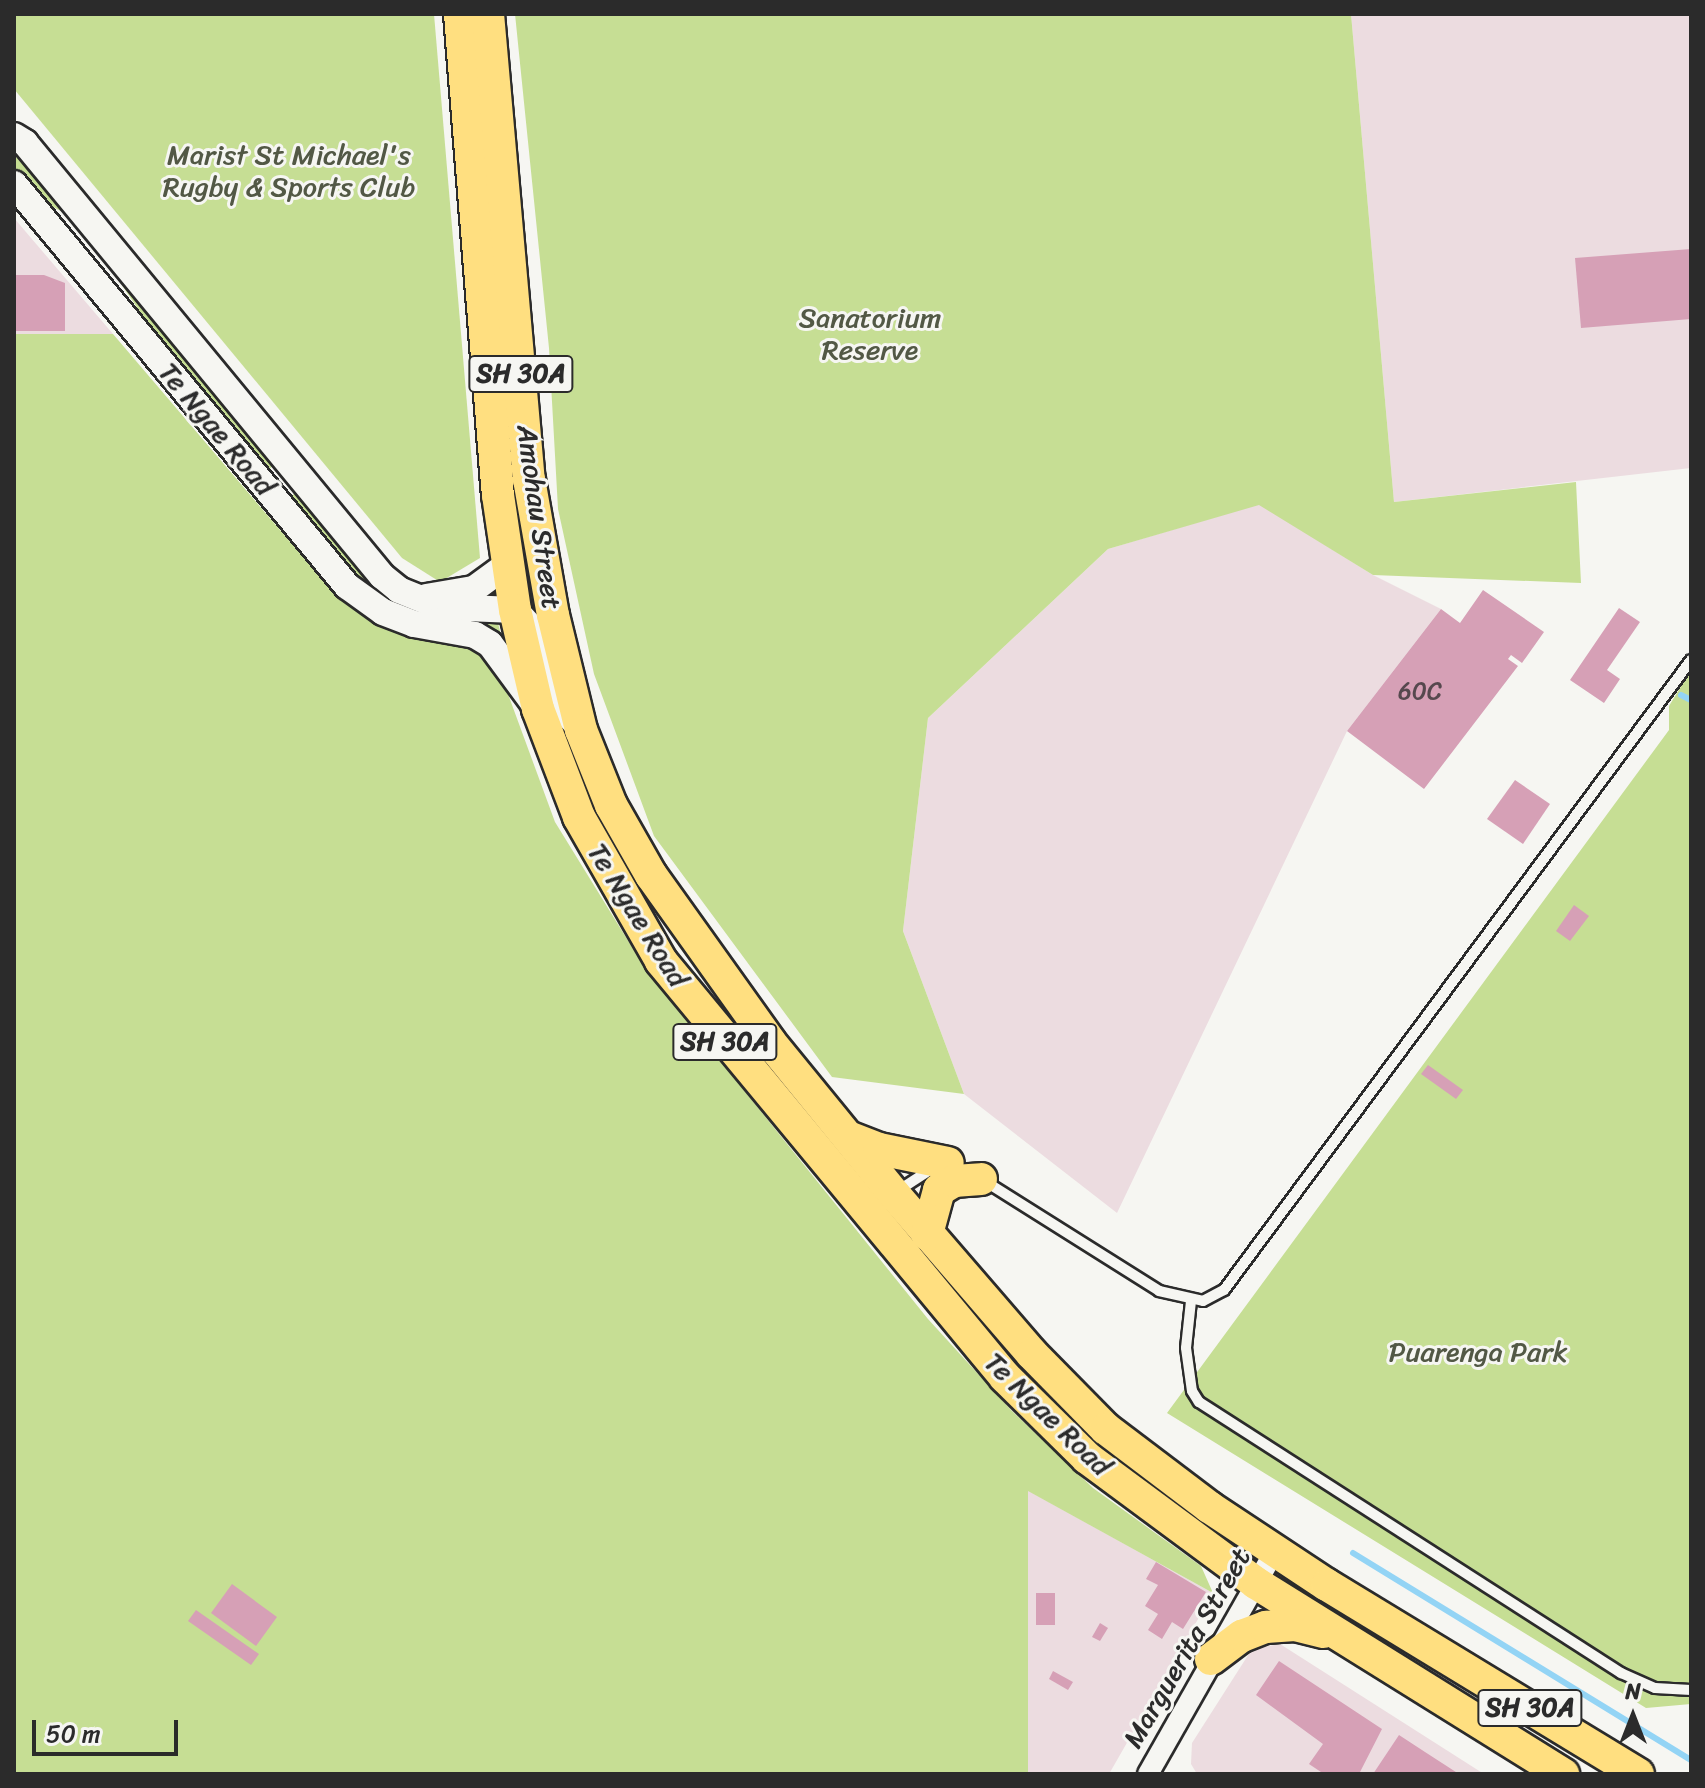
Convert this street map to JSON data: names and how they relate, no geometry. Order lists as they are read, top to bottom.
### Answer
{
  "streets": {
    "main road": ["SH 30A", "Te Ngae Road", "Amohau Street"],
    "street": ["Marguerita Street"]
  },
  "crossings": [
    ["Te Ngae Road", "Amohau Street"],
    ["Te Ngae Road", "Marguerita Street"]
  ],
  "parks": ["Marist St Michael's Rugby & Sports Club", "Sanatorium Reserve", "Puarenga Park"],
  "house_numbers": ["60C"],
  "scale_bar": "50 m",
  "north": "top"
}
